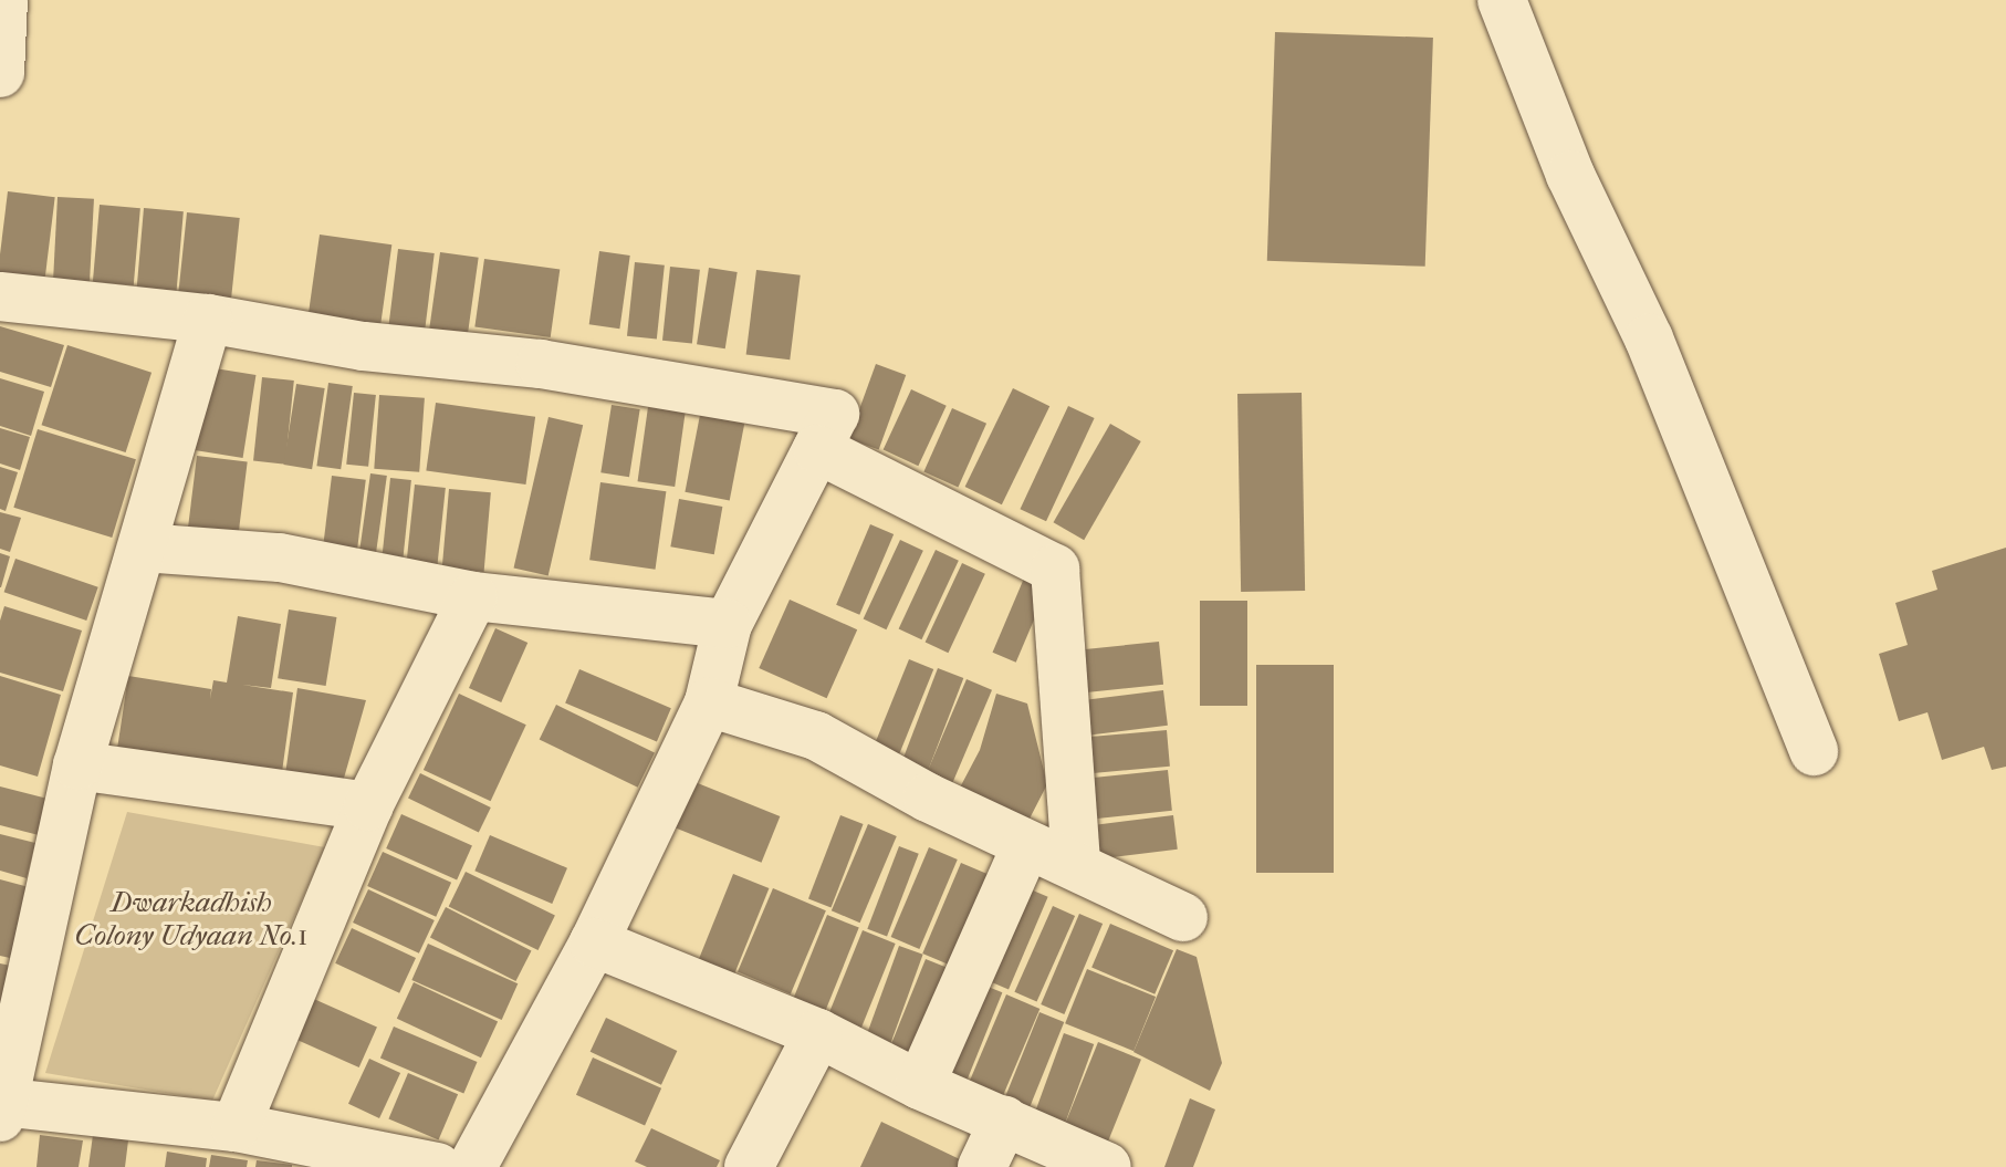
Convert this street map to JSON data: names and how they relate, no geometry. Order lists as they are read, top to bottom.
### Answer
{
  "parks": ["Dwarkadhish Colony Udyaan No.1"]
}
